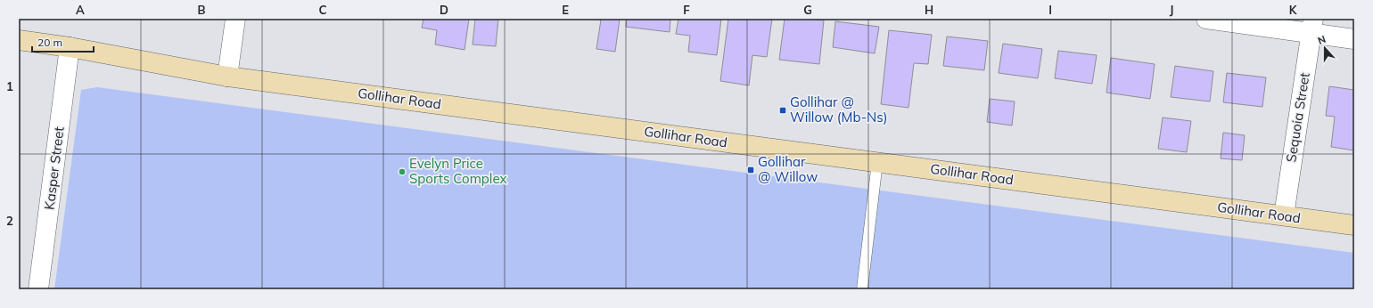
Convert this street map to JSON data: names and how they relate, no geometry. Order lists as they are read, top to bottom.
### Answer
{
  "streets": {
    "main road": ["Gollihar Road"],
    "street": ["Sequoia Street", "Kasper Street"]
  },
  "crossings": [
    ["Gollihar Road", "Sequoia Street"],
    ["Gollihar Road", "Kasper Street"]
  ],
  "places": {
    "transit": ["Gollihar @ Willow (Mb-Ns)", "Gollihar @ Willow"],
    "other": ["Evelyn Price Sports Complex"]
  },
  "scale_bar": "20 m",
  "north": "top",
  "grid": {
    "columns": [
      "A",
      "B",
      "C",
      "D",
      "E",
      "F",
      "G",
      "H",
      "I",
      "J",
      "K"
    ],
    "rows": ["1", "2"]
  }
}
